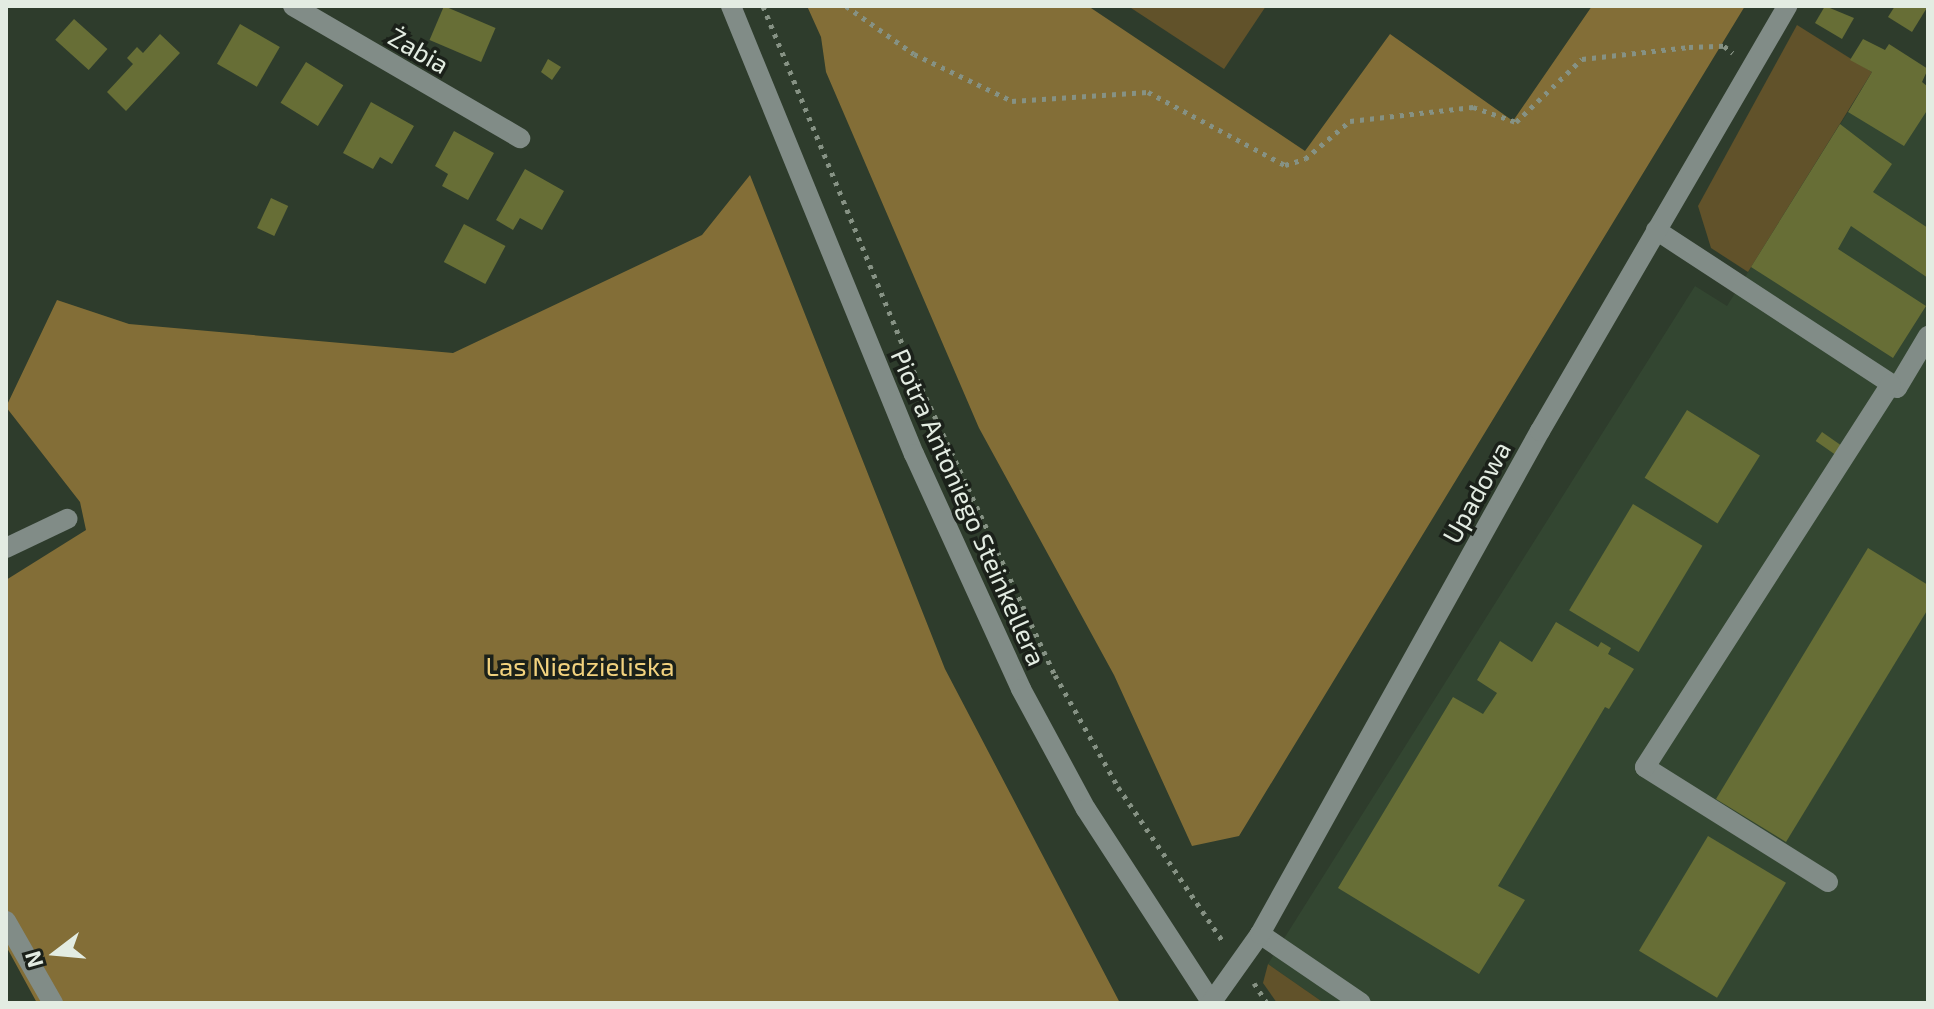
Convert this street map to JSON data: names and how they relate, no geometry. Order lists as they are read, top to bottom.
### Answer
{
  "streets": {
    "street": ["Żabia", "Upadowa", "Piotra Antoniego Steinkellera"]
  },
  "crossings": [
    ["Upadowa", "Piotra Antoniego Steinkellera"]
  ],
  "parks": ["Las Niedzieliska"],
  "north": "left"
}
